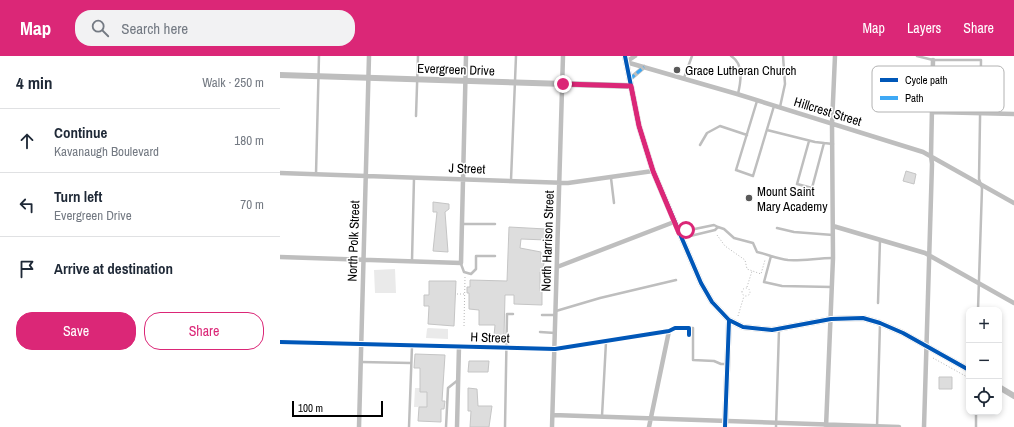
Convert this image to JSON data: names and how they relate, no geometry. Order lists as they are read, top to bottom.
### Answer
{
  "streets": {
    "street": [
      "Evergreen Drive",
      "Hillcrest Street",
      "J Street",
      "North Polk Street",
      "North Harrison Street",
      "H Street"
    ]
  },
  "crossings": [
    ["Evergreen Drive", "North Polk Street"],
    ["Evergreen Drive", "North Harrison Street"],
    ["J Street", "North Polk Street"],
    ["J Street", "North Harrison Street"],
    ["North Polk Street", "H Street"],
    ["North Harrison Street", "H Street"]
  ],
  "places": ["Grace Lutheran Church", "Mount Saint Mary Academy"],
  "legend": ["Cycle path", "Path"],
  "scale_bar": "100 m",
  "page": {
    "header": "Map",
    "search": "Search here",
    "nav": ["Map", "Layers", "Share"],
    "heading": ["4 min", "Walk · 250 m"],
    "list": [
      ["Continue", "Kavanaugh Boulevard", "180 m"],
      ["Turn left", "Evergreen Drive", "70 m"],
      "Arrive at destination"
    ],
    "buttons": ["Save", "Share"],
    "map_buttons": ["+", "−"],
    "scale": "100 m"
  }
}
